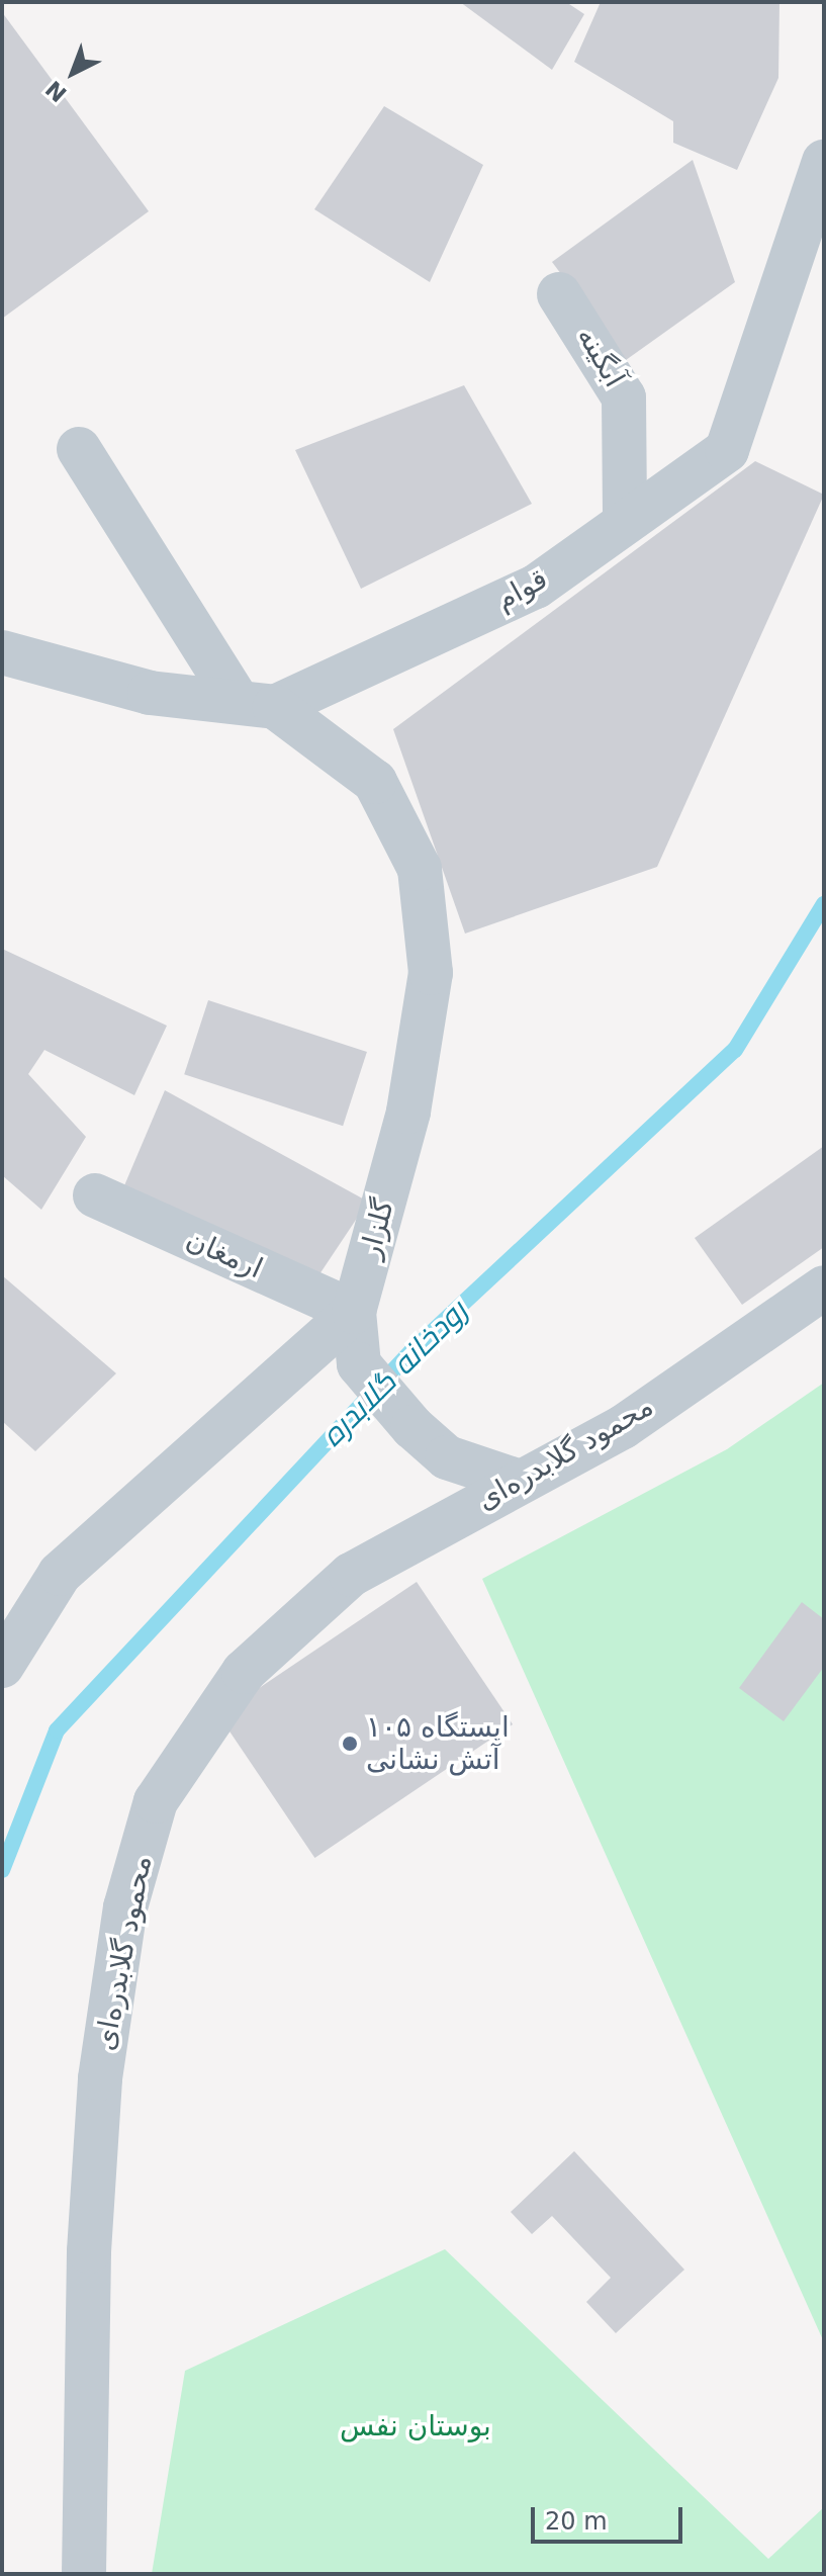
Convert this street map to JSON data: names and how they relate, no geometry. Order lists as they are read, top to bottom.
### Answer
{
  "streets": {
    "street": [
      "آبگینه",
      "قوام",
      "گلزار",
      "ارمغان",
      "محمود گلابدره‌ای"
    ]
  },
  "crossings": [
    ["آبگینه", "قوام"],
    ["قوام", "گلزار"],
    ["گلزار", "ارمغان"]
  ],
  "water": ["رودخانه گلابدره"],
  "parks": ["بوستان نفس"],
  "places": ["ایستگاه ۱۰۵ آتش نشانی"],
  "scale_bar": "20 m",
  "north": "bottom left"
}
